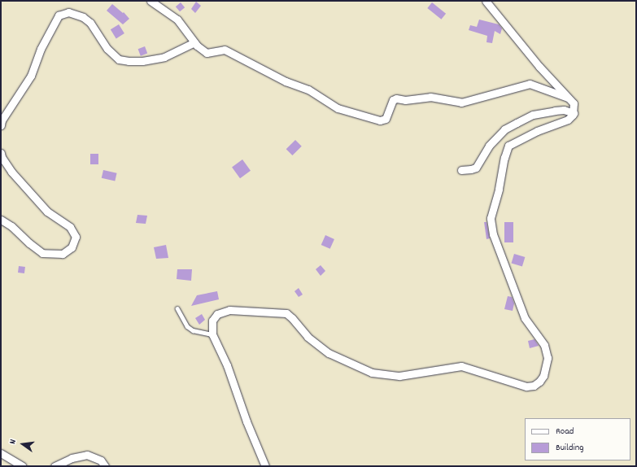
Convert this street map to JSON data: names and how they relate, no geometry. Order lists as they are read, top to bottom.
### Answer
{
  "legend": ["Road", "Building"],
  "north": "left"
}
